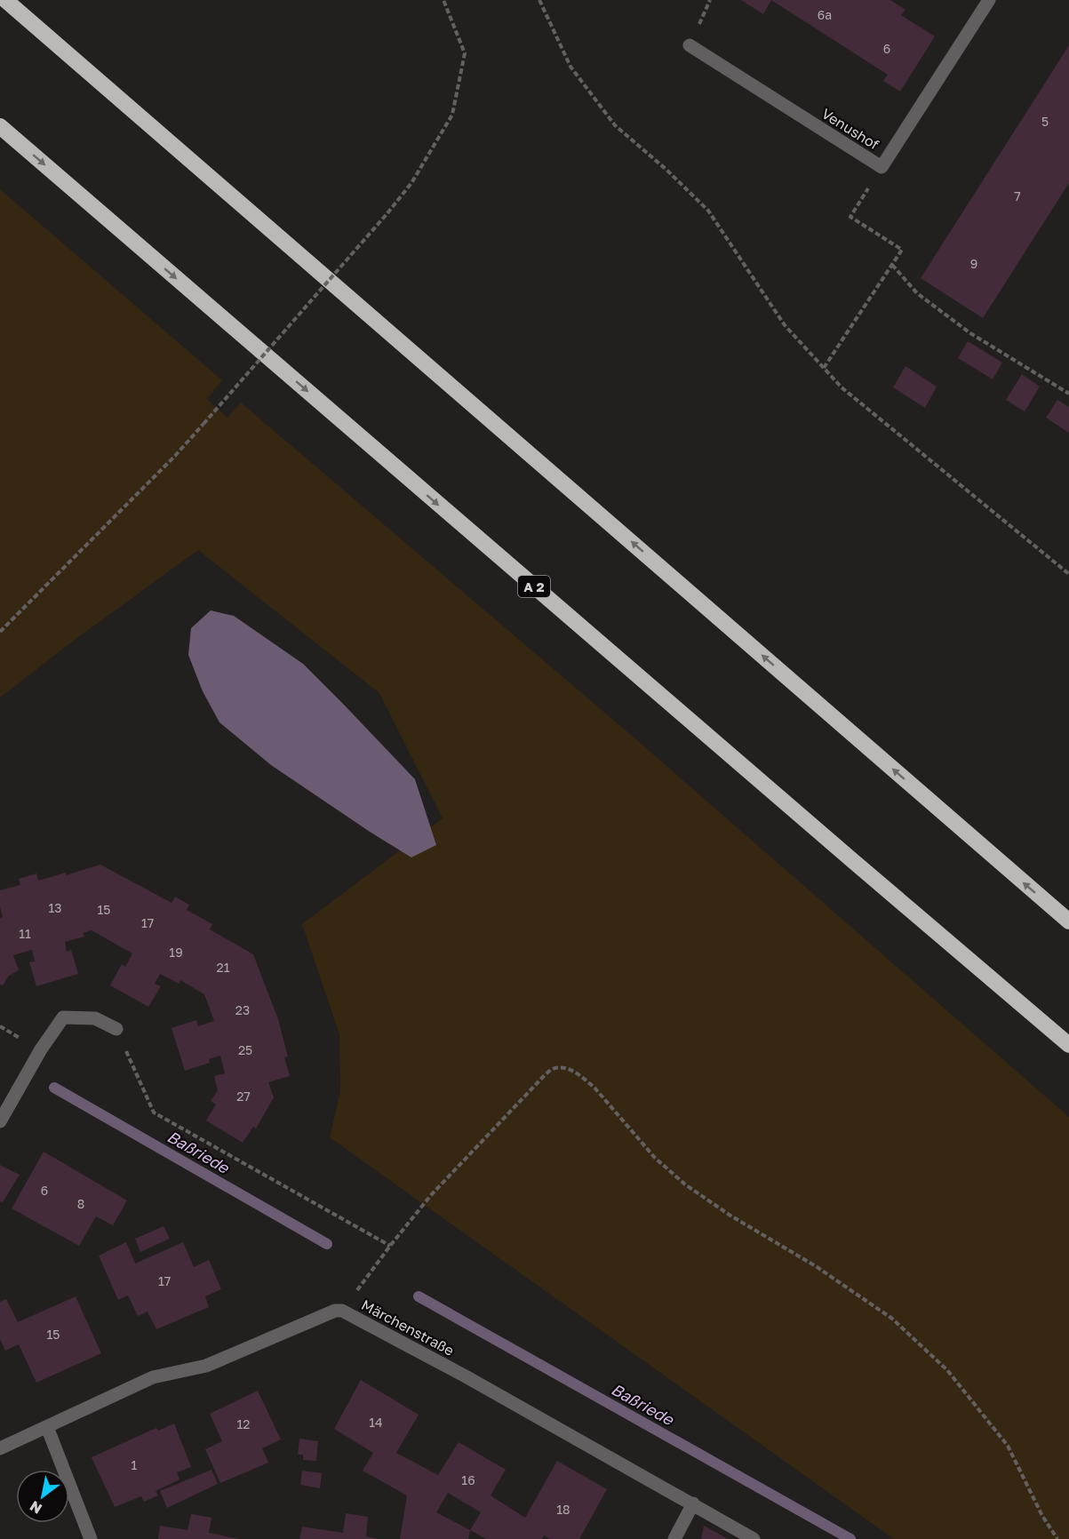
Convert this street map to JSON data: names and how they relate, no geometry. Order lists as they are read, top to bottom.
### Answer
{
  "streets": {
    "highway": ["A 2"],
    "street": ["Venushof", "Märchenstraße"]
  },
  "water": ["Baßriede"],
  "house_numbers": [
    "6a",
    "6",
    "5",
    "7",
    "9",
    "13",
    "15",
    "17",
    "11",
    "19",
    "21",
    "23",
    "25",
    "27",
    "6",
    "8",
    "17",
    "15",
    "14",
    "12",
    "1",
    "16",
    "18"
  ],
  "north": "bottom left"
}
